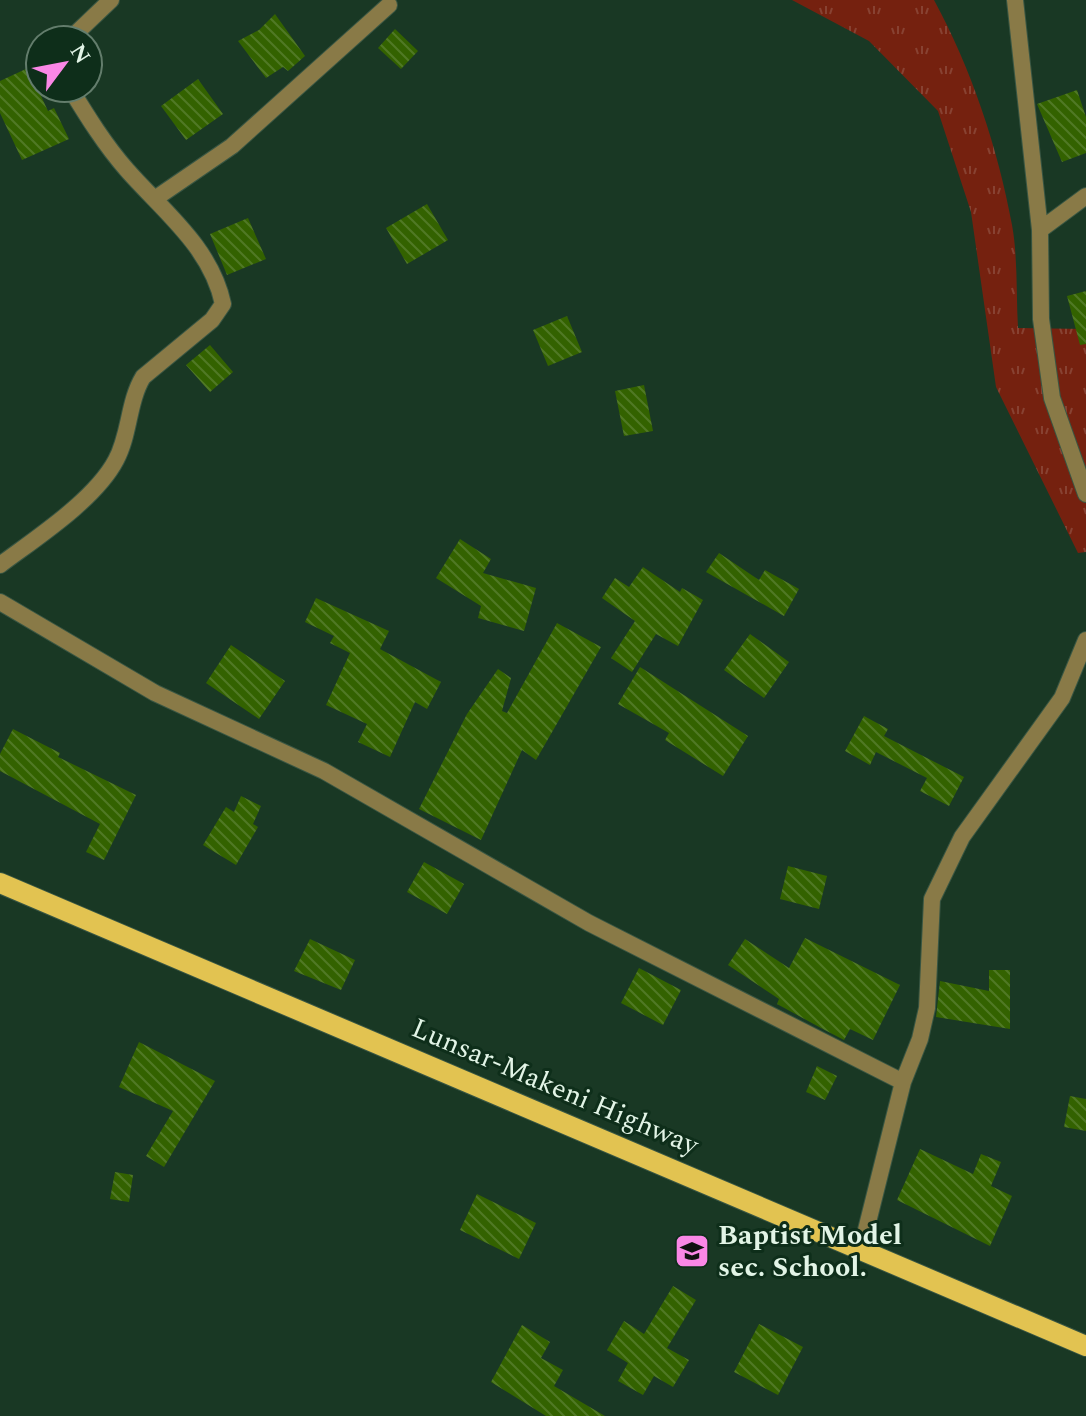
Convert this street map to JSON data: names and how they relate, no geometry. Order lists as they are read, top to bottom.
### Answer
{
  "streets": {
    "main road": ["Lunsar-Makeni Highway"]
  },
  "places": {
    "school or university": ["Baptist Model sec. School."]
  },
  "north": "top right"
}
